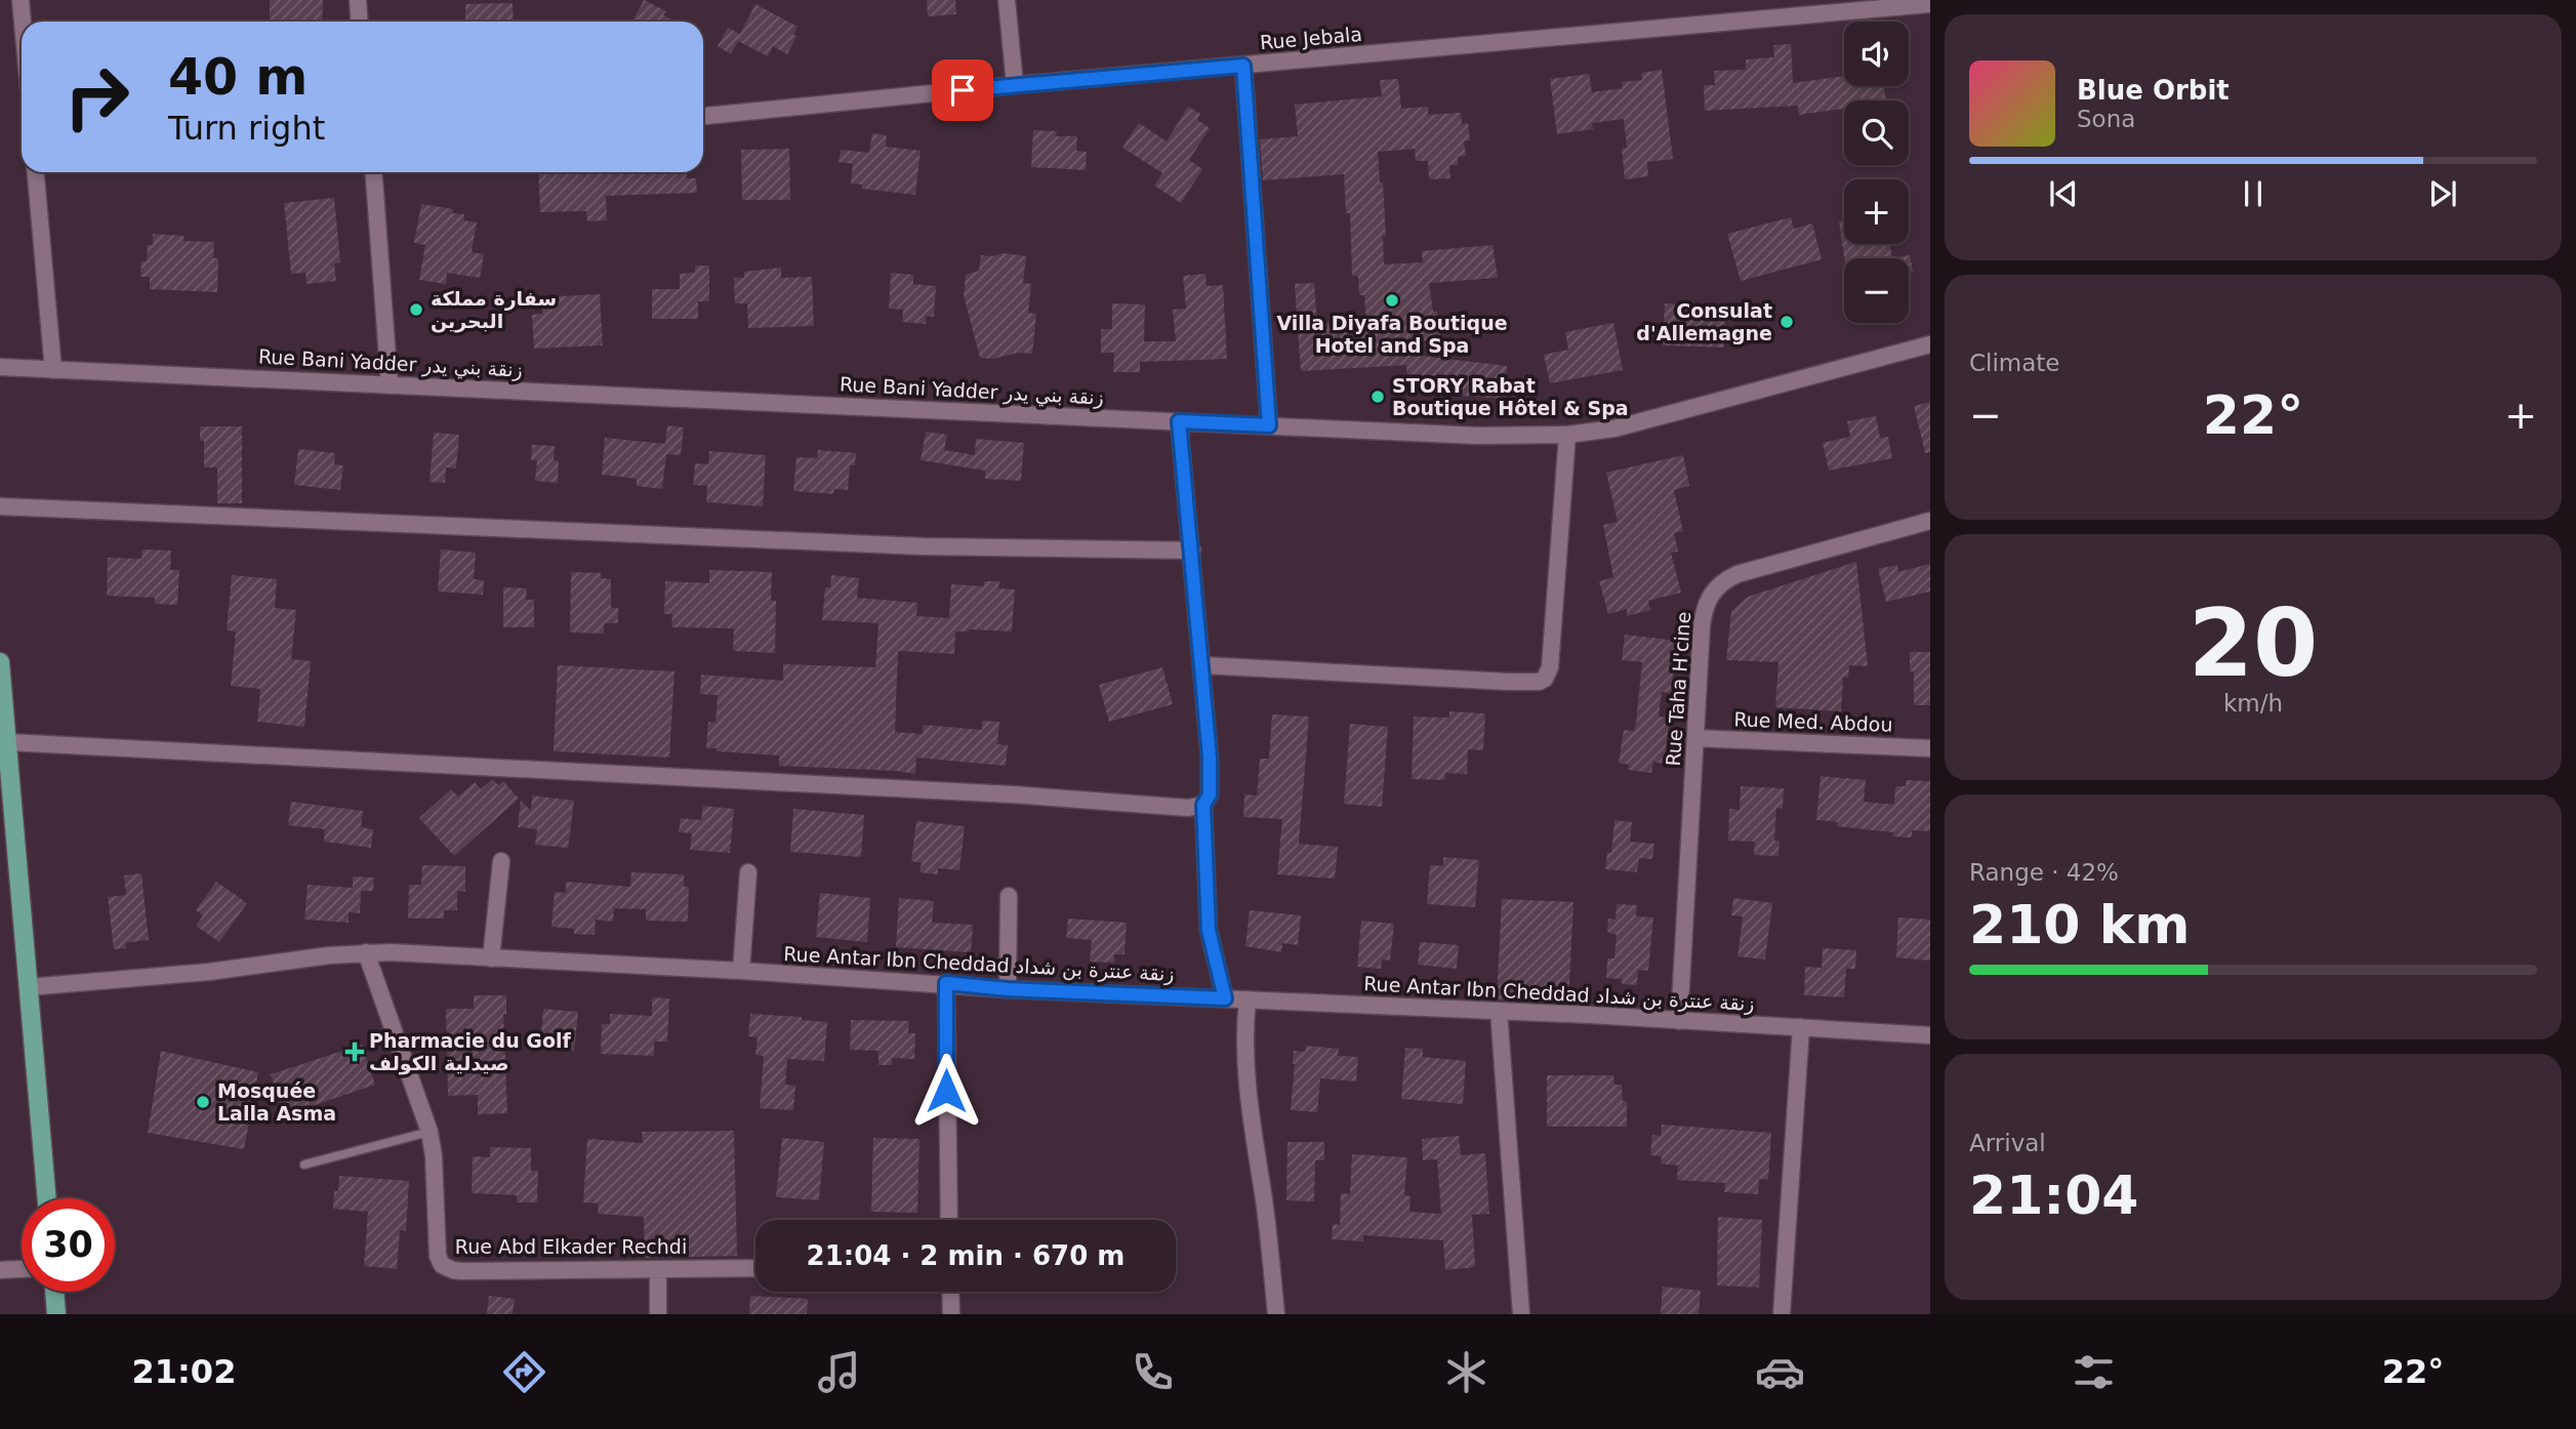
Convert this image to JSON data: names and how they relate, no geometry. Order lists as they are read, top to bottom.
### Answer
{
  "streets": {
    "street": [
      "Rue Jebala",
      "Rue Bani Yadder زنقة بني يدر",
      "Rue Taha H'cine",
      "Rue Med. Abdou",
      "Rue Antar Ibn Cheddad زنقة عنترة بن شداد",
      "Rue Abd Elkader Rechdi"
    ]
  },
  "crossings": [
    ["Rue Taha H'cine", "Rue Med. Abdou"],
    ["Rue Taha H'cine", "Rue Antar Ibn Cheddad زنقة عنترة بن شداد"],
    ["Rue Antar Ibn Cheddad زنقة عنترة بن شداد", "Rue Abd Elkader Rechdi"]
  ],
  "places": {
    "other": [
      "Villa Diyafa Boutique Hotel and Spa",
      "سفارة مملكة البحرين",
      "Consulat d'Allemagne",
      "STORY Rabat Boutique Hôtel & Spa",
      "Mosquée Lalla Asma"
    ],
    "health": ["Pharmacie du Golf صيدلية الكولف"]
  },
  "page": {
    "map_buttons": ["+", "−"],
    "turn": ["40 m", "Turn right"],
    "song": ["Blue Orbit", "Sona"],
    "tile": [
      "Climate",
      ["20", "km/h"],
      ["Range · 42%", "210 km"],
      ["Arrival", "21:04"]
    ],
    "heat": ["−", "22°", "+"],
    "limit": "30",
    "trip": "21:04 · 2 min · 670 m",
    "tabs": ["21:02", "22°"]
  }
}
